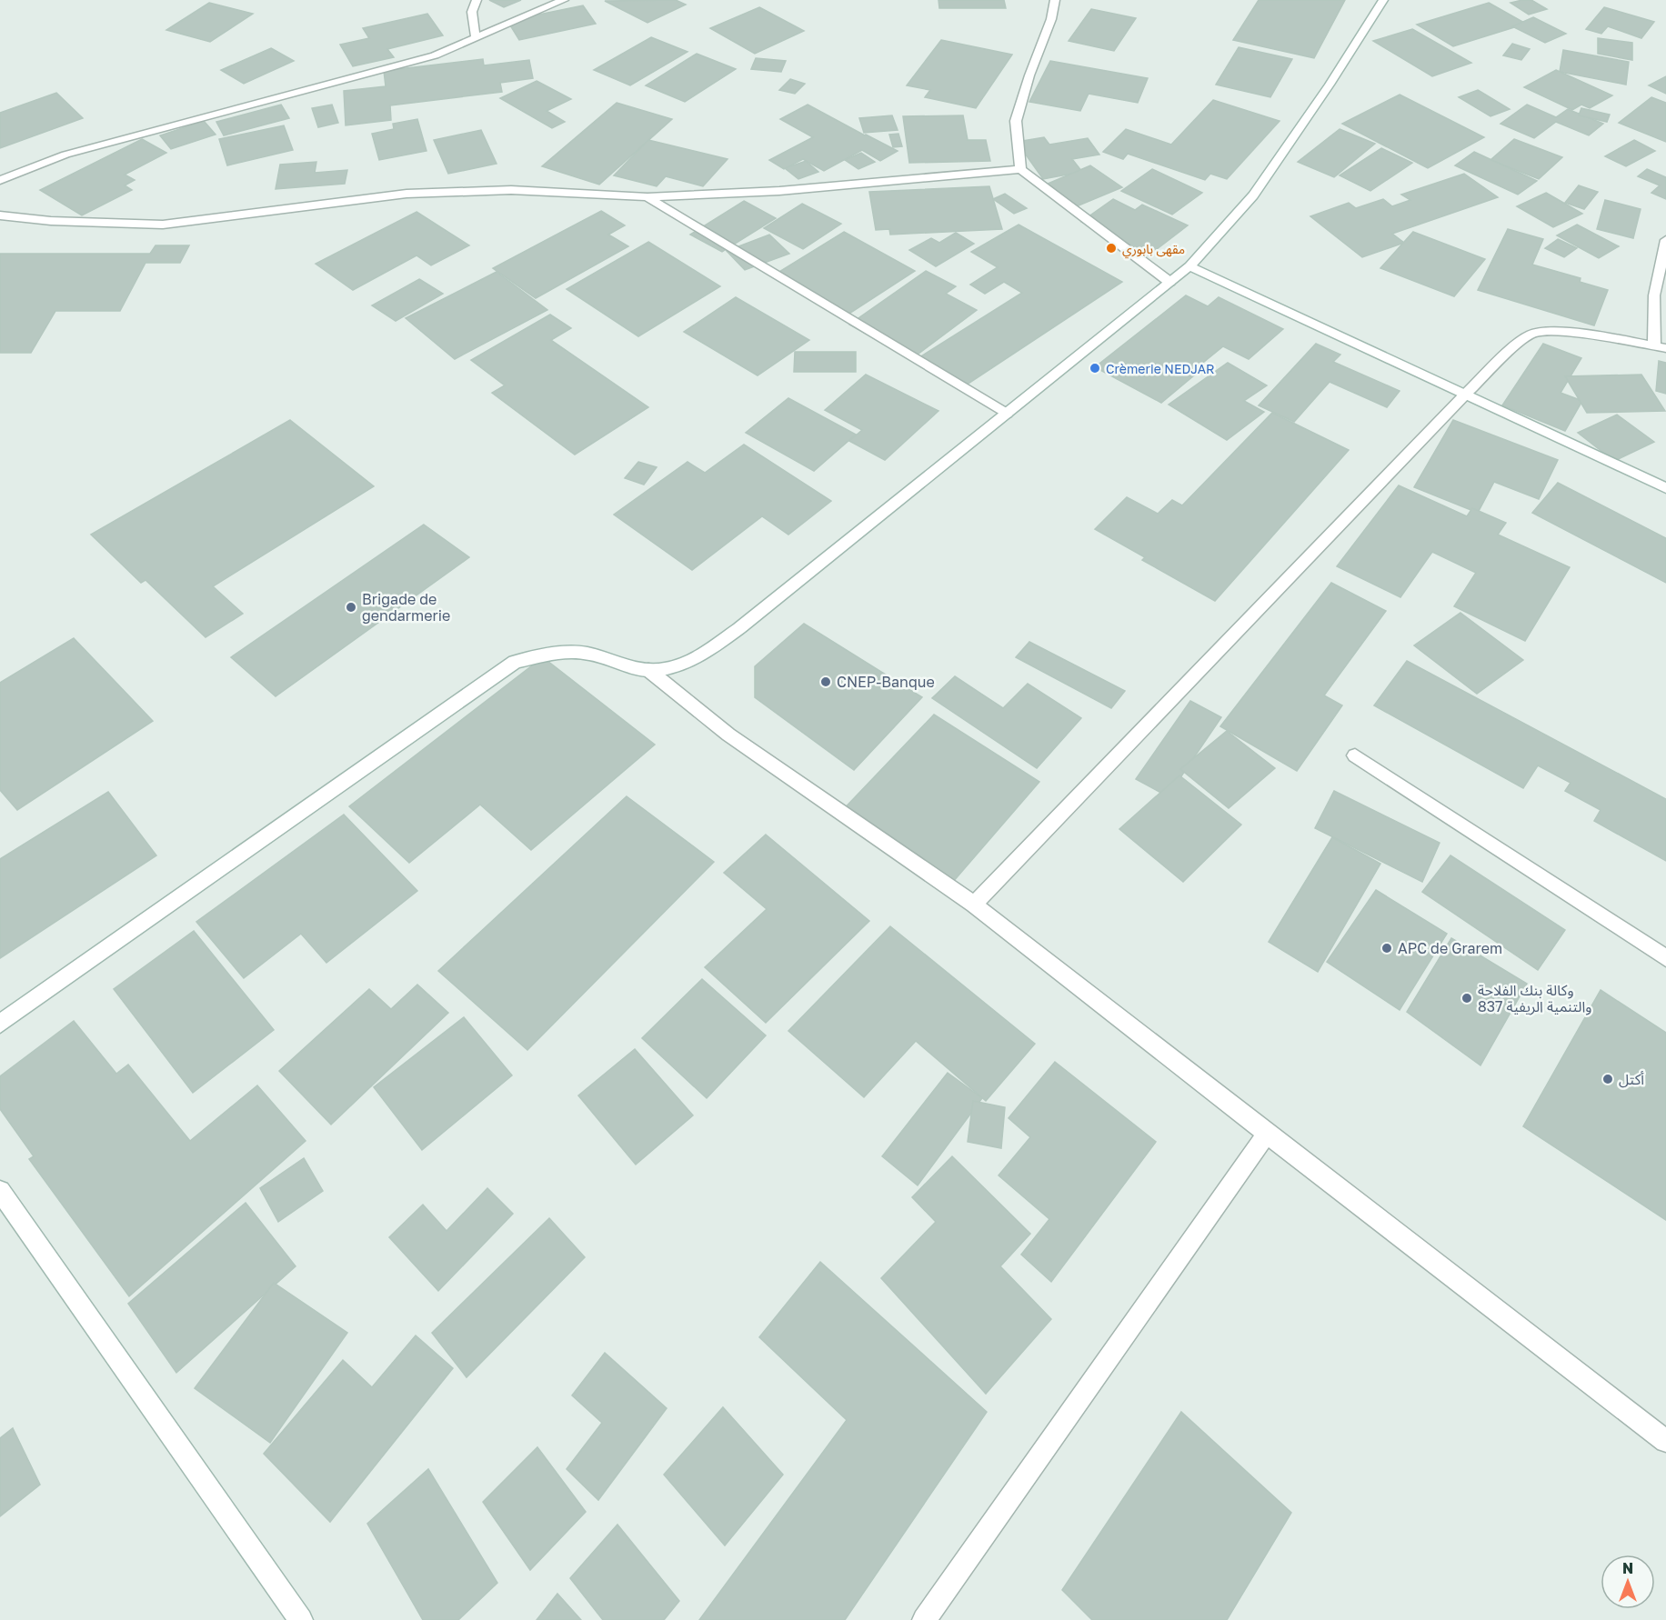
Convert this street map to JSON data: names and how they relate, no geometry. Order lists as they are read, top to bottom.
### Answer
{
  "places": [
    "مقهى بابوري",
    "Crèmerie NEDJAR",
    "Brigade de gendarmerie",
    "CNEP-Banque",
    "APC de Grarem",
    "وكالة بنك الفلاحة والتنمية الريفية 837",
    "أكتل"
  ],
  "north": "top"
}
